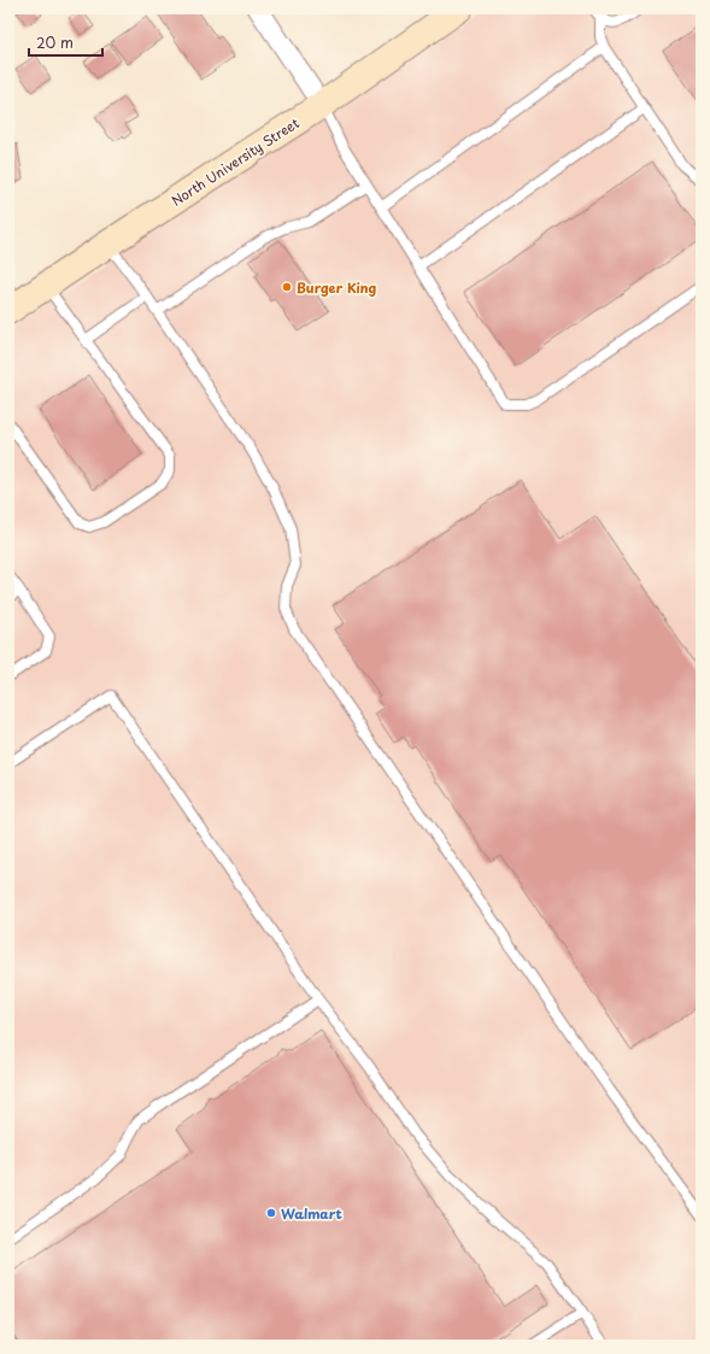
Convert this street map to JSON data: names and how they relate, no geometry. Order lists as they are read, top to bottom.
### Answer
{
  "streets": {
    "main road": ["North University Street"]
  },
  "places": ["Burger King", "Walmart"],
  "scale_bar": "20 m"
}
